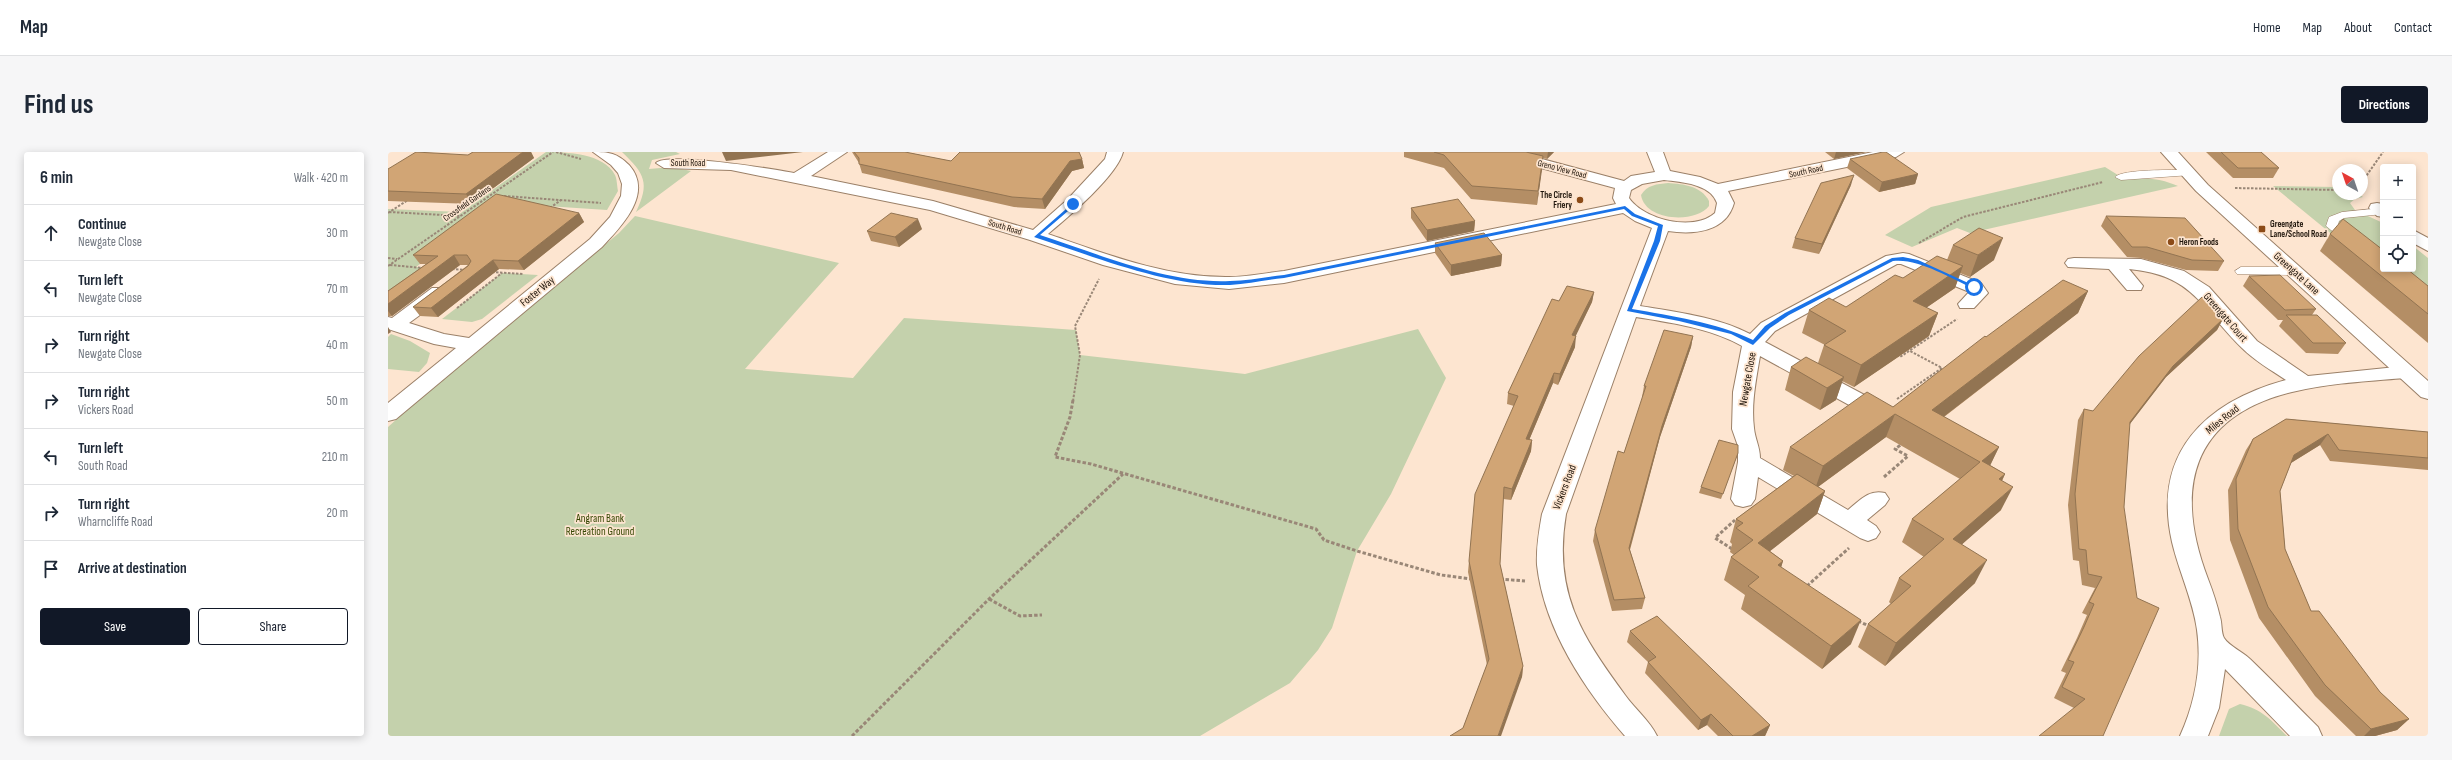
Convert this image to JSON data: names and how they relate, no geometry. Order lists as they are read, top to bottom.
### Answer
{
  "streets": {
    "street": [
      "South Road",
      "Greno View Road",
      "Greengate Lane",
      "Foster Way",
      "Greengate Court",
      "Newgate Close",
      "Miles Road",
      "Vickers Road"
    ],
    "path": ["Crossfield Gardens"]
  },
  "crossings": [
    ["Greengate Lane", "Miles Road"],
    ["Greengate Court", "Miles Road"],
    ["Newgate Close", "Vickers Road"]
  ],
  "parks": ["Angram Bank Recreation Ground"],
  "places": {
    "other": ["The Circle Friery", "Heron Foods"],
    "transit": ["Greengate Lane/School Road"]
  },
  "north": "top left",
  "page": {
    "header": "Map",
    "nav": [
      "Home",
      "Map",
      "About",
      "Contact"
    ],
    "buttons": [
      "Directions",
      ["Save", "Share"]
    ],
    "title": "Find us",
    "heading": ["6 min", "Walk · 420 m"],
    "map_buttons": ["+", "−"],
    "list": [
      ["Continue", "Newgate Close", "30 m"],
      ["Turn left", "Newgate Close", "70 m"],
      ["Turn right", "Newgate Close", "40 m"],
      ["Turn right", "Vickers Road", "50 m"],
      ["Turn left", "South Road", "210 m"],
      ["Turn right", "Wharncliffe Road", "20 m"],
      "Arrive at destination"
    ]
  }
}
